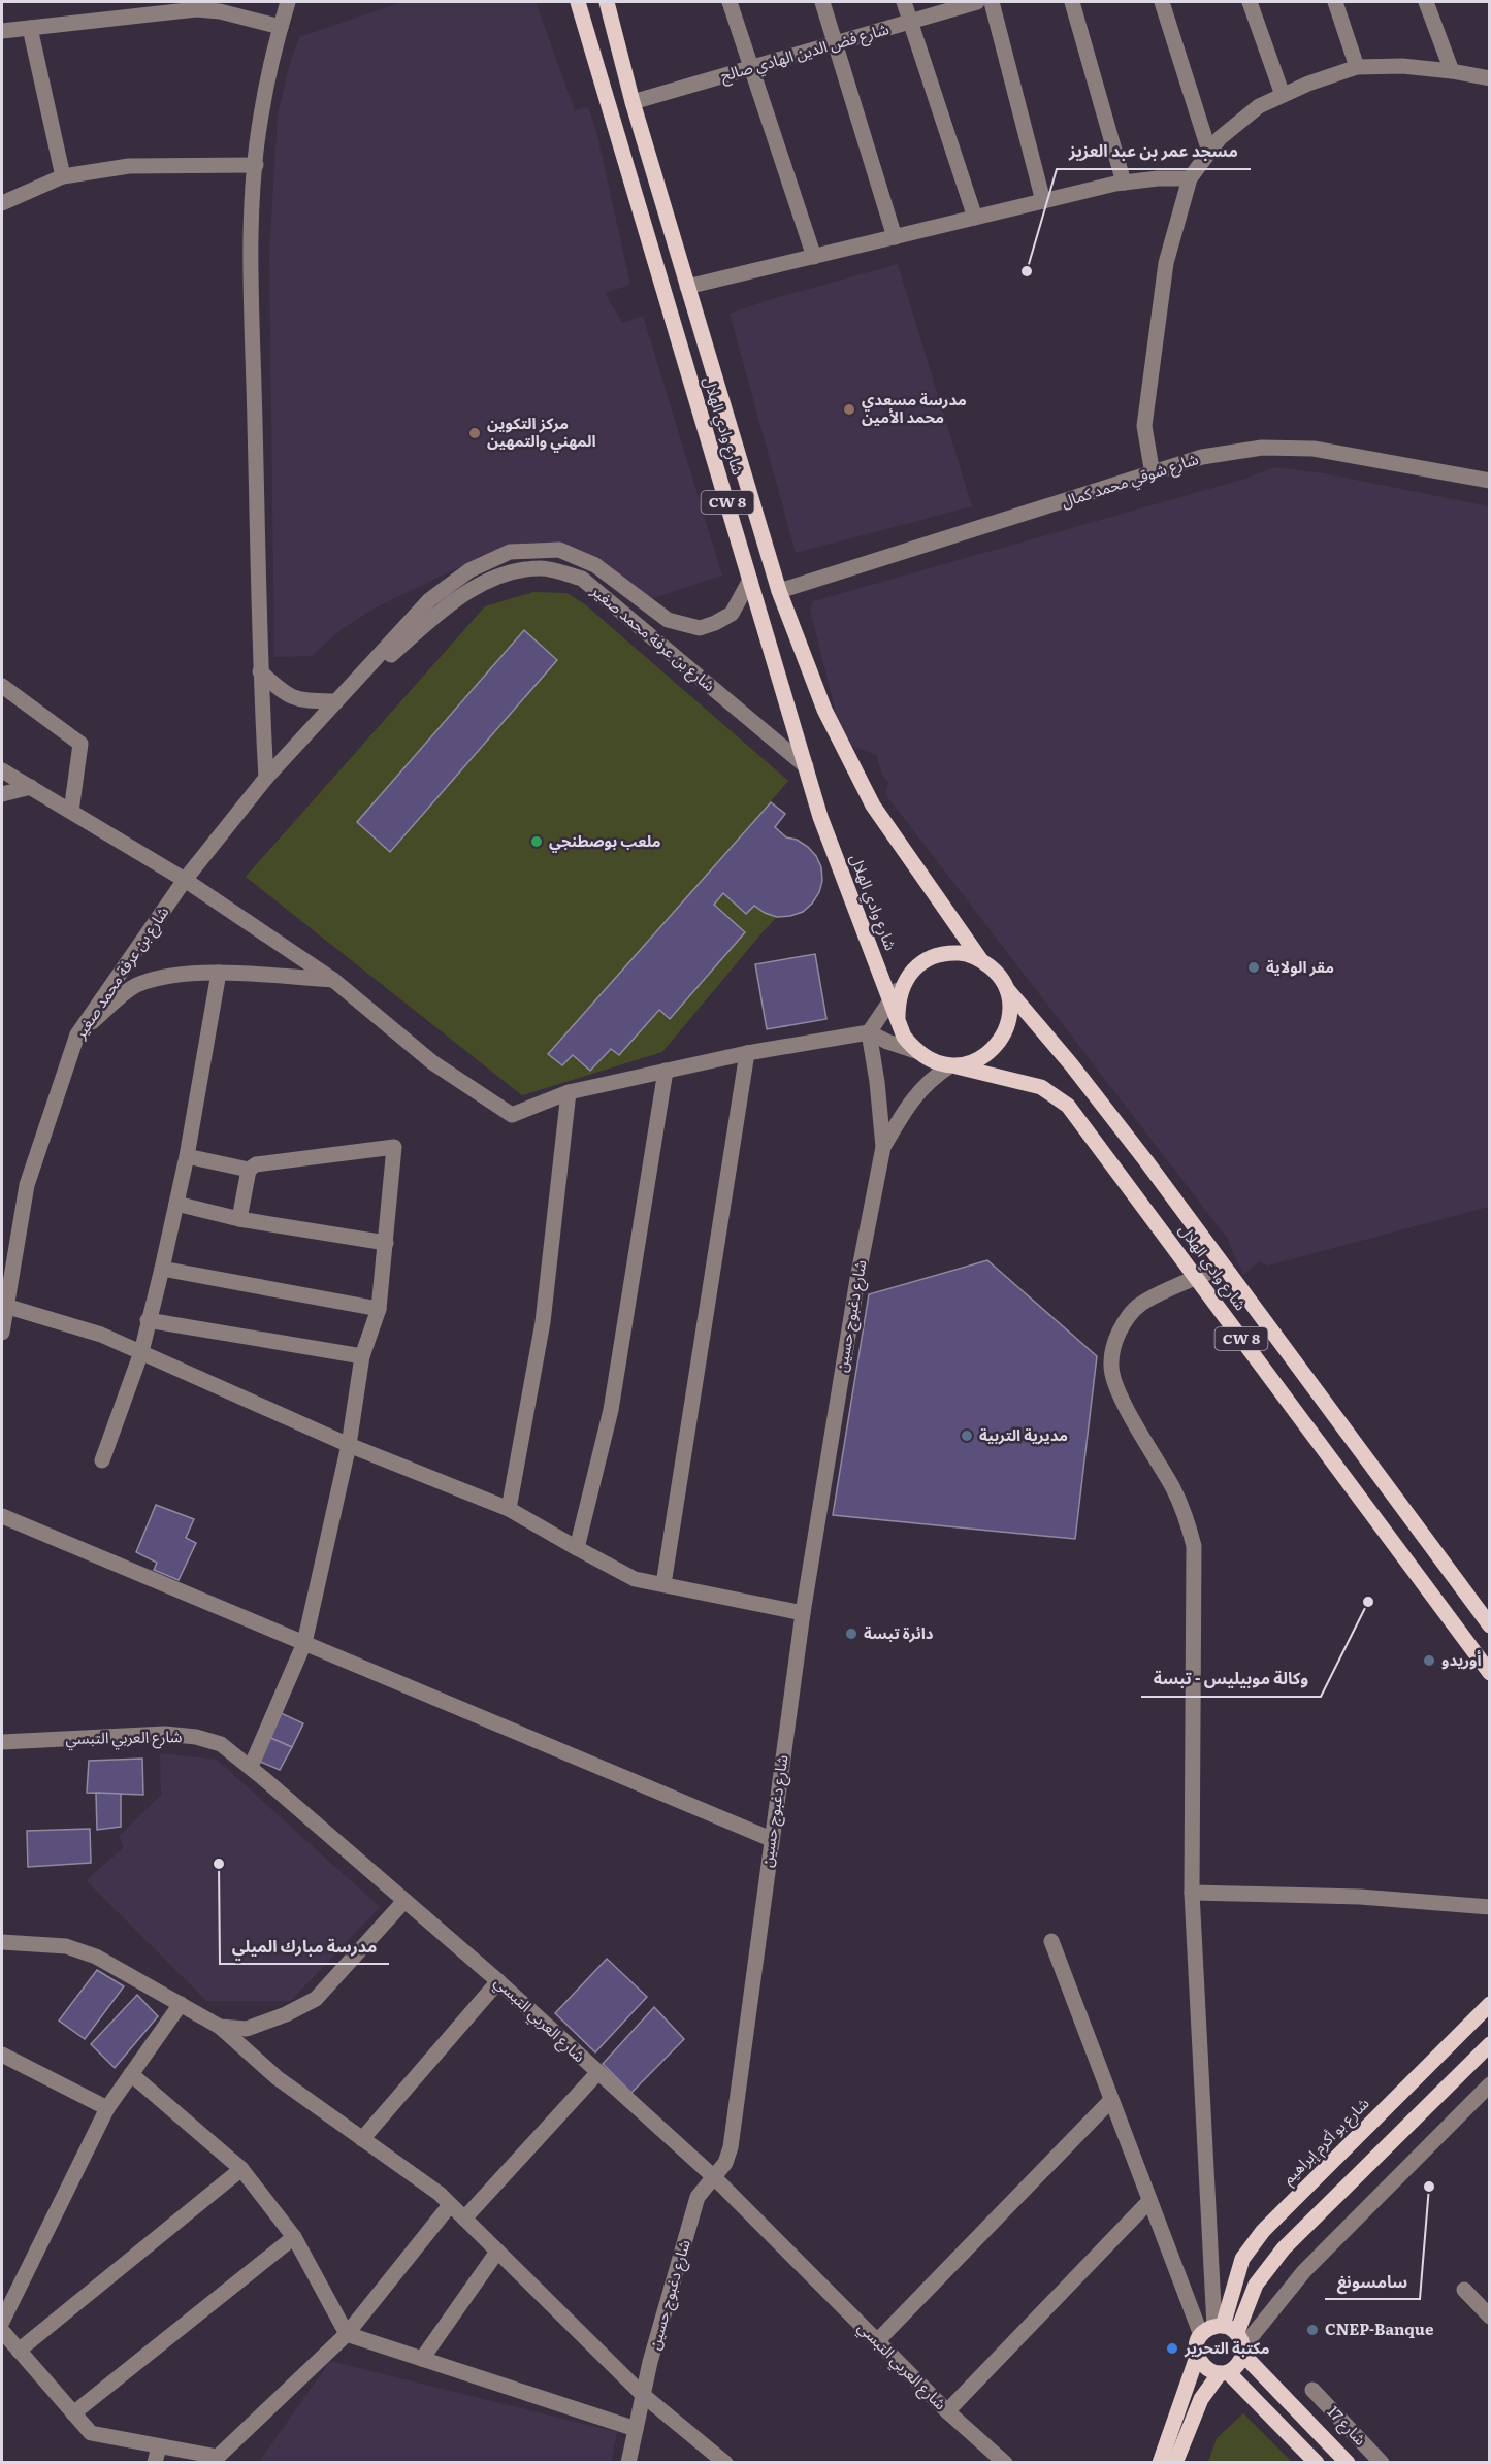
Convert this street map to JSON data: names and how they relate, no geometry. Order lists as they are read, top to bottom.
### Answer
{
  "streets": {
    "main road": ["شارع وادي الهلال", "CW 8", "شارع بو أكرم إبراهيم"],
    "street": [
      "شارع فض الدين الهادي صالح",
      "شارع شوقي محمد كمال",
      "شارع بن عرفة محمد صغير",
      "شارع دغبوج حسين",
      "شارع العربي التبسي",
      "شارع 17"
    ]
  },
  "crossings": [
    ["شارع فض الدين الهادي صالح", "شارع وادي الهلال"],
    ["شارع وادي الهلال", "شارع شوقي محمد كمال"],
    ["شارع وادي الهلال", "CW 8"],
    ["شارع وادي الهلال", "شارع بن عرفة محمد صغير"],
    ["شارع دغبوج حسين", "شارع العربي التبسي"]
  ],
  "places": [
    "مسجد عمر بن عبد العزيز",
    "مدرسة مسعدي محمد الأمين",
    "مركز التكوين المهني والتمهين",
    "ملعب بوصطنجي",
    "مقر الولاية",
    "مديرية التربية",
    "وكالة موبيليس - تبسة",
    "دائرة تبسة",
    "أوريدو",
    "مدرسة مبارك الميلي",
    "سامسونغ",
    "CNEP-Banque",
    "مكتبة التحرير"
  ]
}
